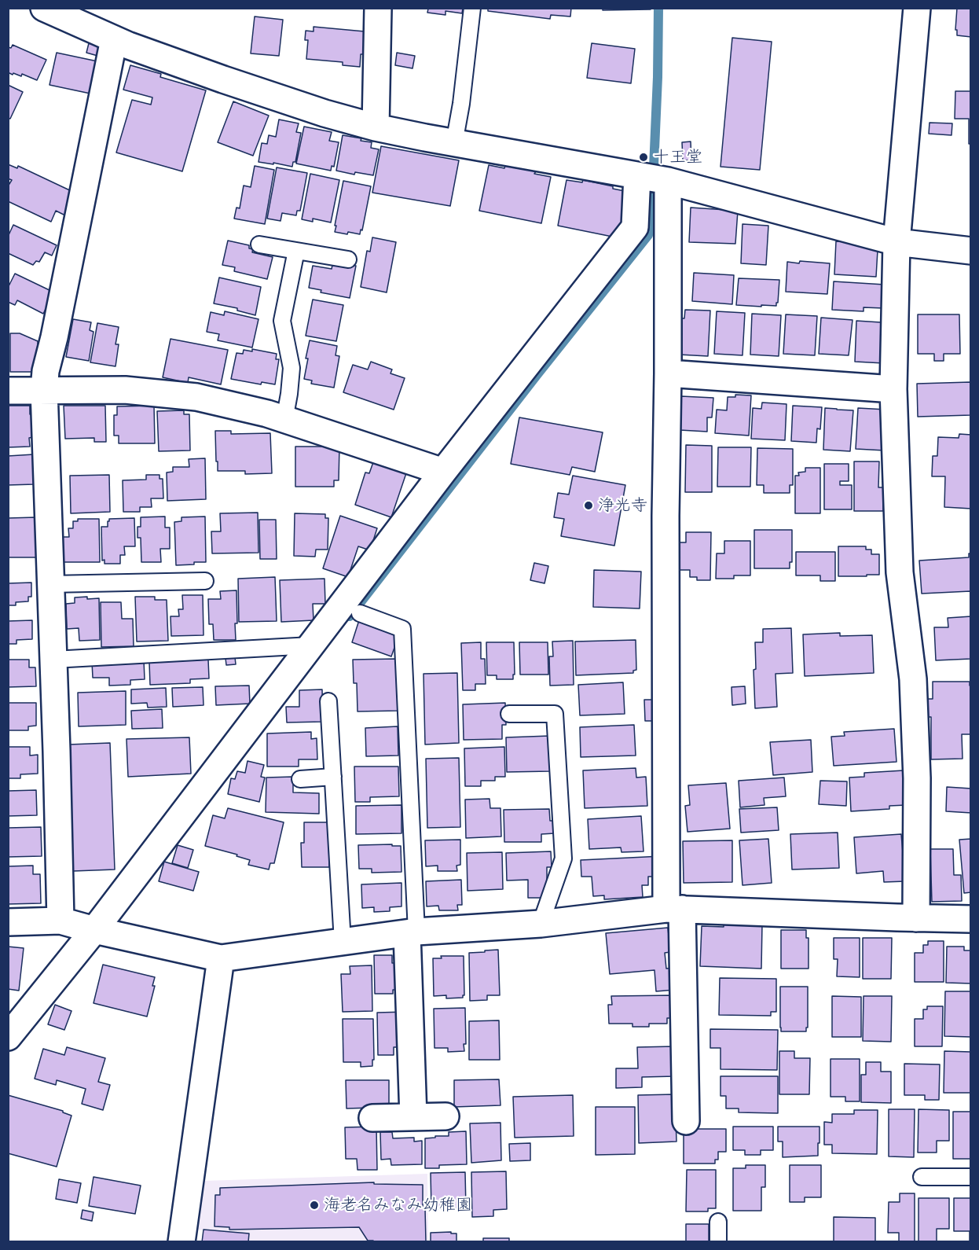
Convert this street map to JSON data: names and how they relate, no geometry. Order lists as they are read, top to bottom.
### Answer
{
  "places": ["十王堂", "浄光寺", "海老名みなみ幼稚園"]
}
